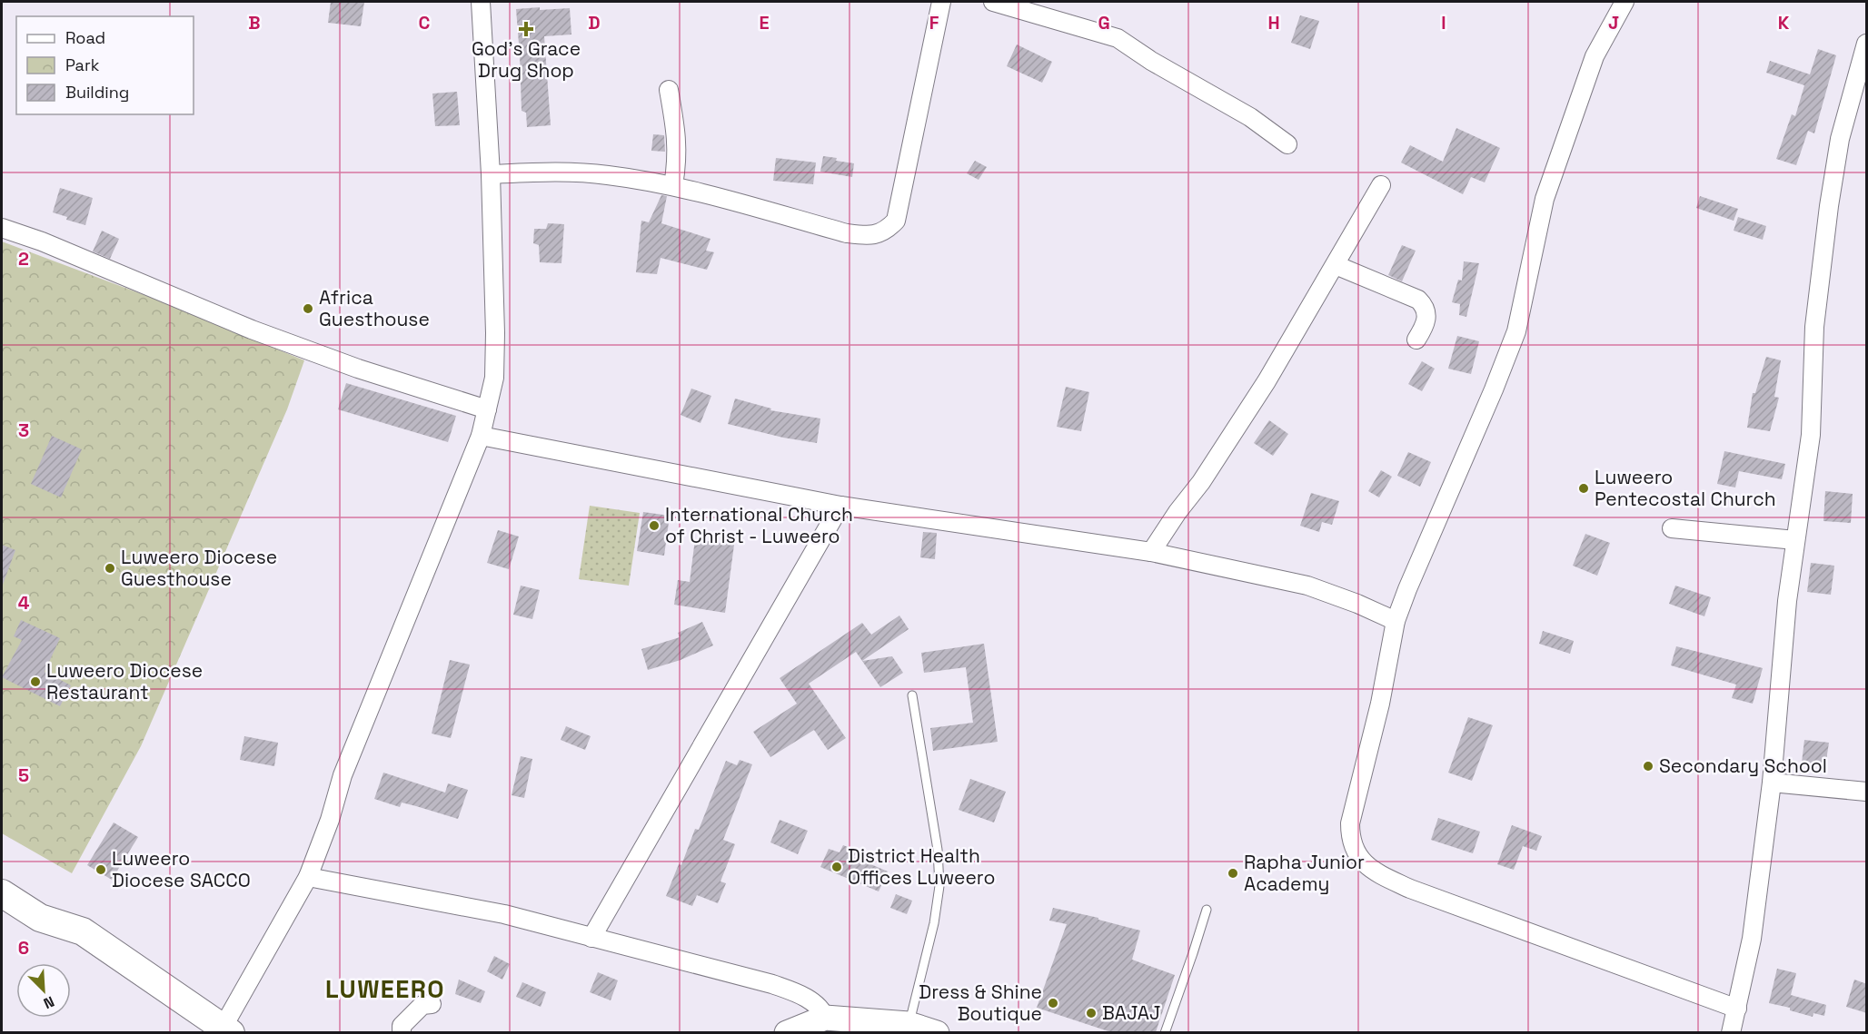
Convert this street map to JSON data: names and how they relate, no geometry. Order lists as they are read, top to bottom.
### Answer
{
  "districts": ["LUWEERO"],
  "places": {
    "health": ["God's Grace Drug Shop"],
    "other": [
      "Africa Guesthouse",
      "Luweero Pentecostal Church",
      "International Church of Christ - Luweero",
      "Luweero Diocese Guesthouse",
      "Luweero Diocese Restaurant",
      "Secondary School",
      "District Health Offices Luweero",
      "Luweero Diocese SACCO",
      "Rapha Junior Academy",
      "Dress & Shine Boutique",
      "BAJAJ"
    ]
  },
  "legend": ["Road", "Park", "Building"],
  "north": "bottom right",
  "grid": {
    "columns": [
      "B",
      "C",
      "D",
      "E",
      "F",
      "G",
      "H",
      "I",
      "J",
      "K"
    ],
    "rows": [
      "2",
      "3",
      "4",
      "5",
      "6"
    ]
  }
}
